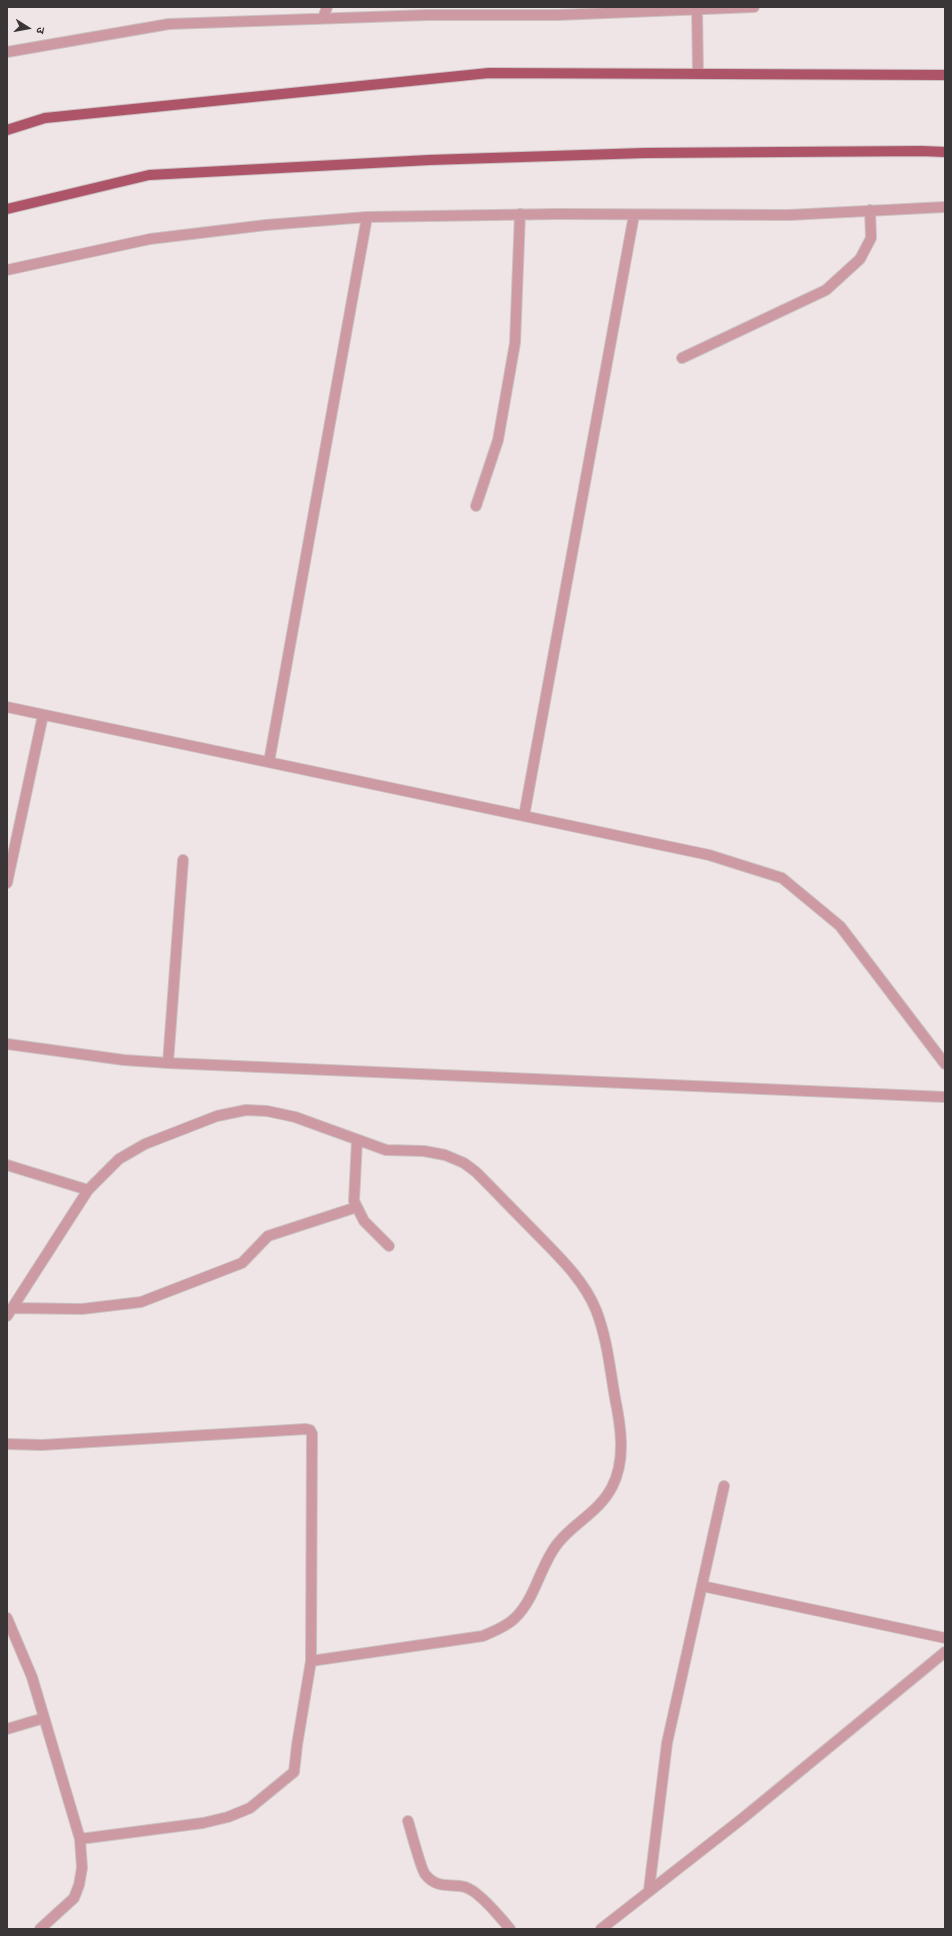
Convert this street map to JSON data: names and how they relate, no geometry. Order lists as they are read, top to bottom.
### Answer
{
  "north": "right"
}
